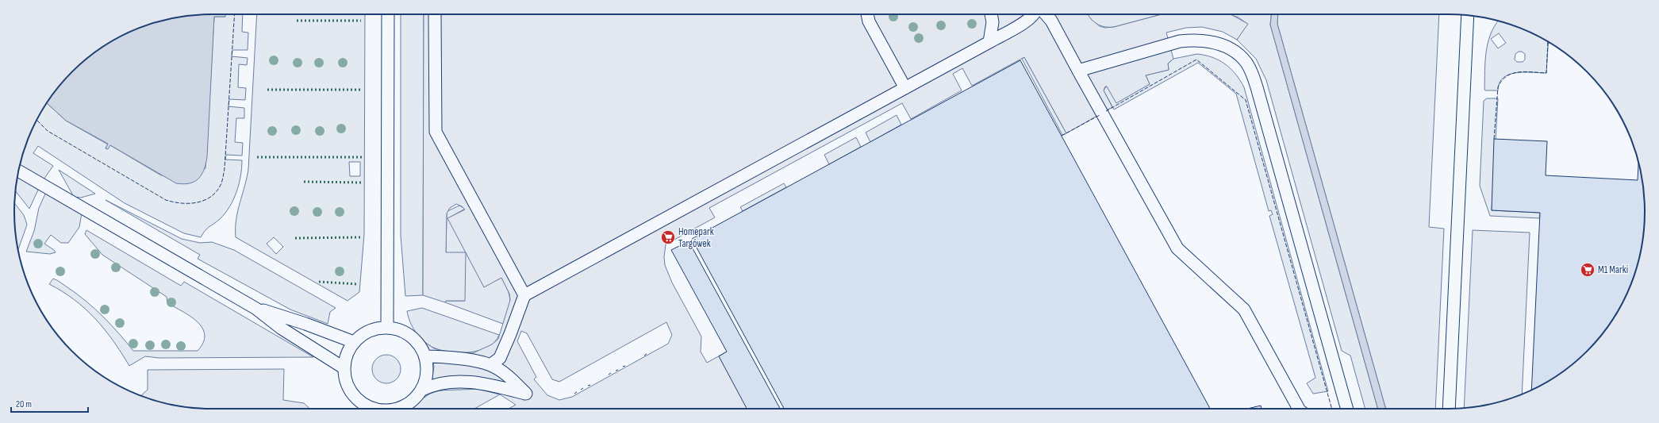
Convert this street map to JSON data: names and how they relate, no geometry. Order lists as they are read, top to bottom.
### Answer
{
  "places": {
    "supermarket": ["Homepark Targówek", "M1 Marki"]
  },
  "scale_bar": "20 m"
}
